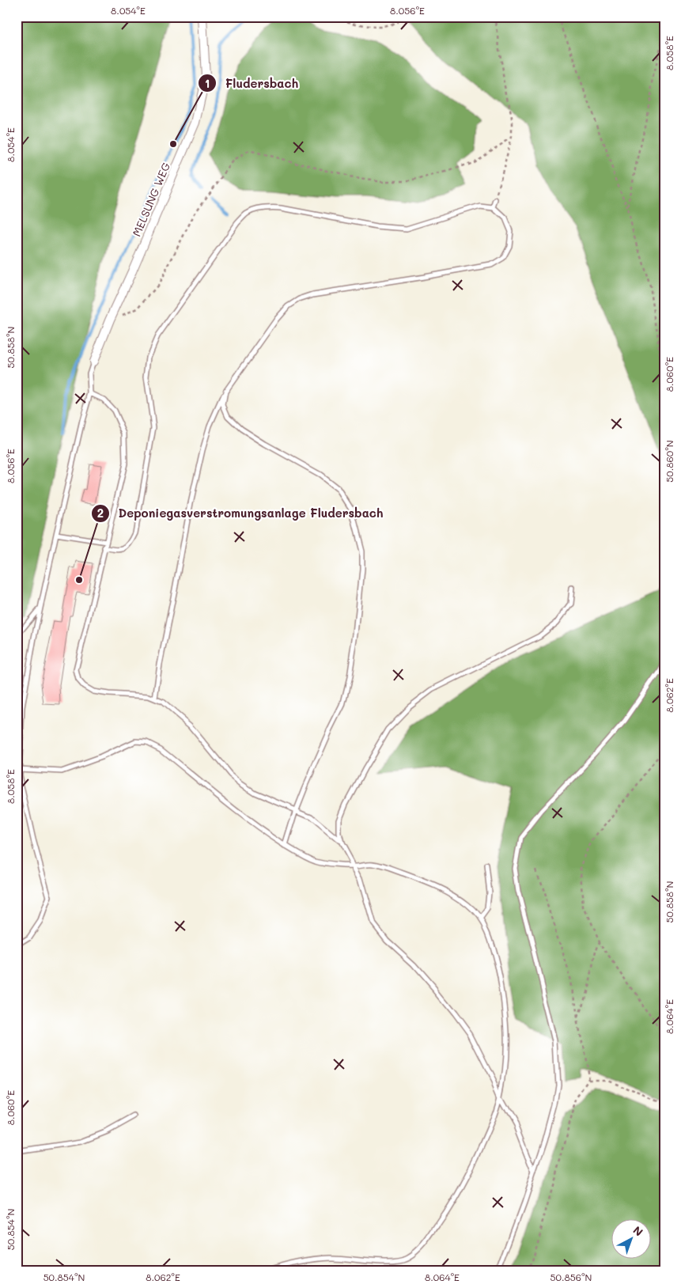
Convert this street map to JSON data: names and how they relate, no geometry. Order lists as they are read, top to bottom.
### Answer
{
  "streets": {
    "street": ["MELSUNG WEG"]
  },
  "places": ["Fludersbach", "Deponiegasverstromungsanlage Fludersbach"],
  "north": "top right",
  "coordinates": [
    "8.054°E",
    "8.056°E",
    "8.058°E",
    "50.858°N",
    "8.060°E",
    "50.860°N",
    "8.062°E",
    "8.064°E",
    "50.854°N",
    "50.856°N"
  ]
}
